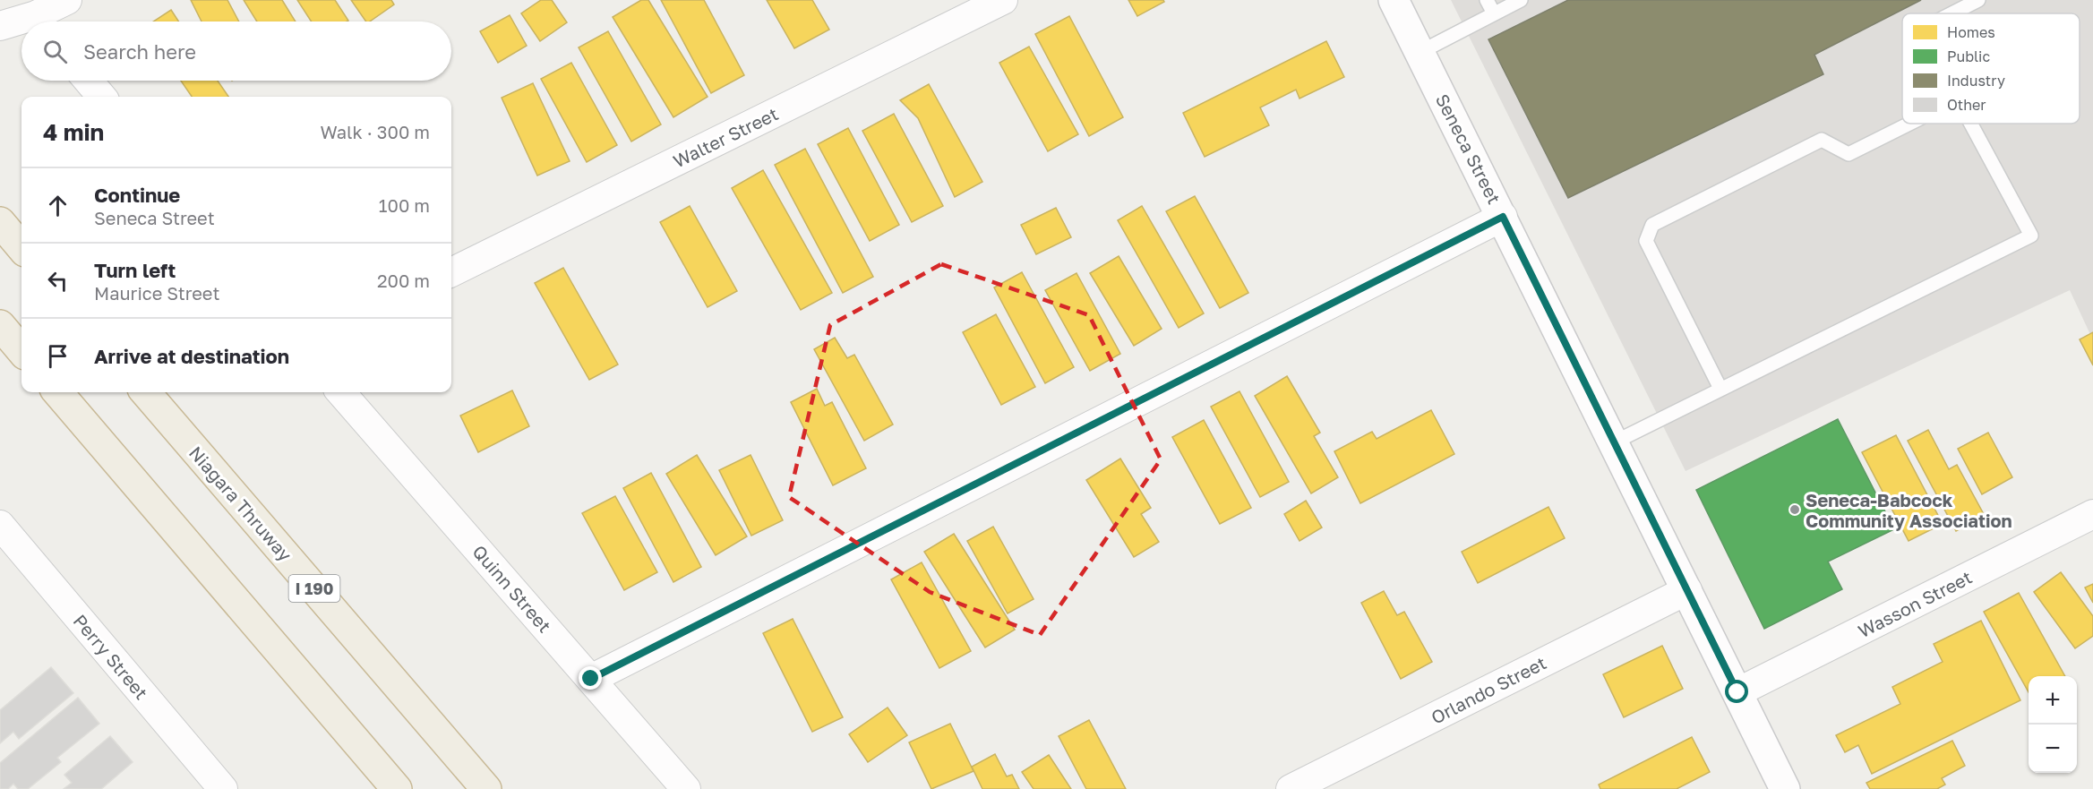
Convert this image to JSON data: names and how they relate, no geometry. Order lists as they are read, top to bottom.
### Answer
{
  "streets": {
    "highway": ["Niagara Thruway", "I 190"],
    "main road": ["Seneca Street"],
    "street": [
      "Walter Street",
      "Quinn Street",
      "Wasson Street",
      "Perry Street",
      "Orlando Street"
    ]
  },
  "crossings": [
    ["Seneca Street", "Wasson Street"],
    ["Seneca Street", "Orlando Street"]
  ],
  "places": ["Seneca-Babcock Community Association"],
  "legend": [
    "Homes",
    "Public",
    "Industry",
    "Other"
  ],
  "page": {
    "search": "Search here",
    "heading": ["4 min", "Walk · 300 m"],
    "list": [
      ["Continue", "Seneca Street", "100 m"],
      ["Turn left", "Maurice Street", "200 m"],
      "Arrive at destination"
    ],
    "map_buttons": ["+", "−"]
  }
}
